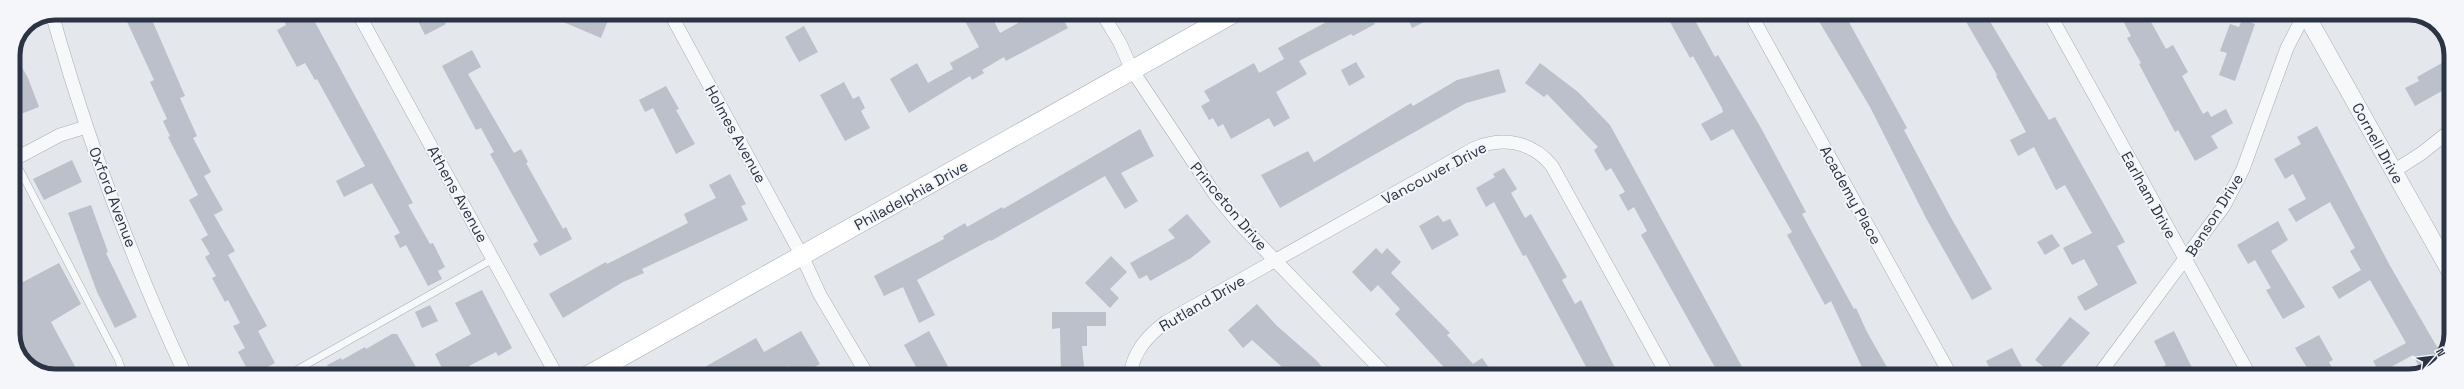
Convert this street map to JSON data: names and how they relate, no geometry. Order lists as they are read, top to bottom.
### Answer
{
  "streets": {
    "main road": ["Philadelphia Drive"],
    "street": [
      "Holmes Avenue",
      "Cornell Drive",
      "Vancouver Drive",
      "Athens Avenue",
      "Academy Place",
      "Earlham Drive",
      "Oxford Avenue",
      "Princeton Drive",
      "Benson Drive",
      "Rutland Drive"
    ]
  },
  "crossings": [
    ["Holmes Avenue", "Philadelphia Drive"],
    ["Vancouver Drive", "Princeton Drive"],
    ["Vancouver Drive", "Rutland Drive"],
    ["Philadelphia Drive", "Princeton Drive"],
    ["Earlham Drive", "Benson Drive"],
    ["Princeton Drive", "Rutland Drive"]
  ],
  "north": "top right"
}
